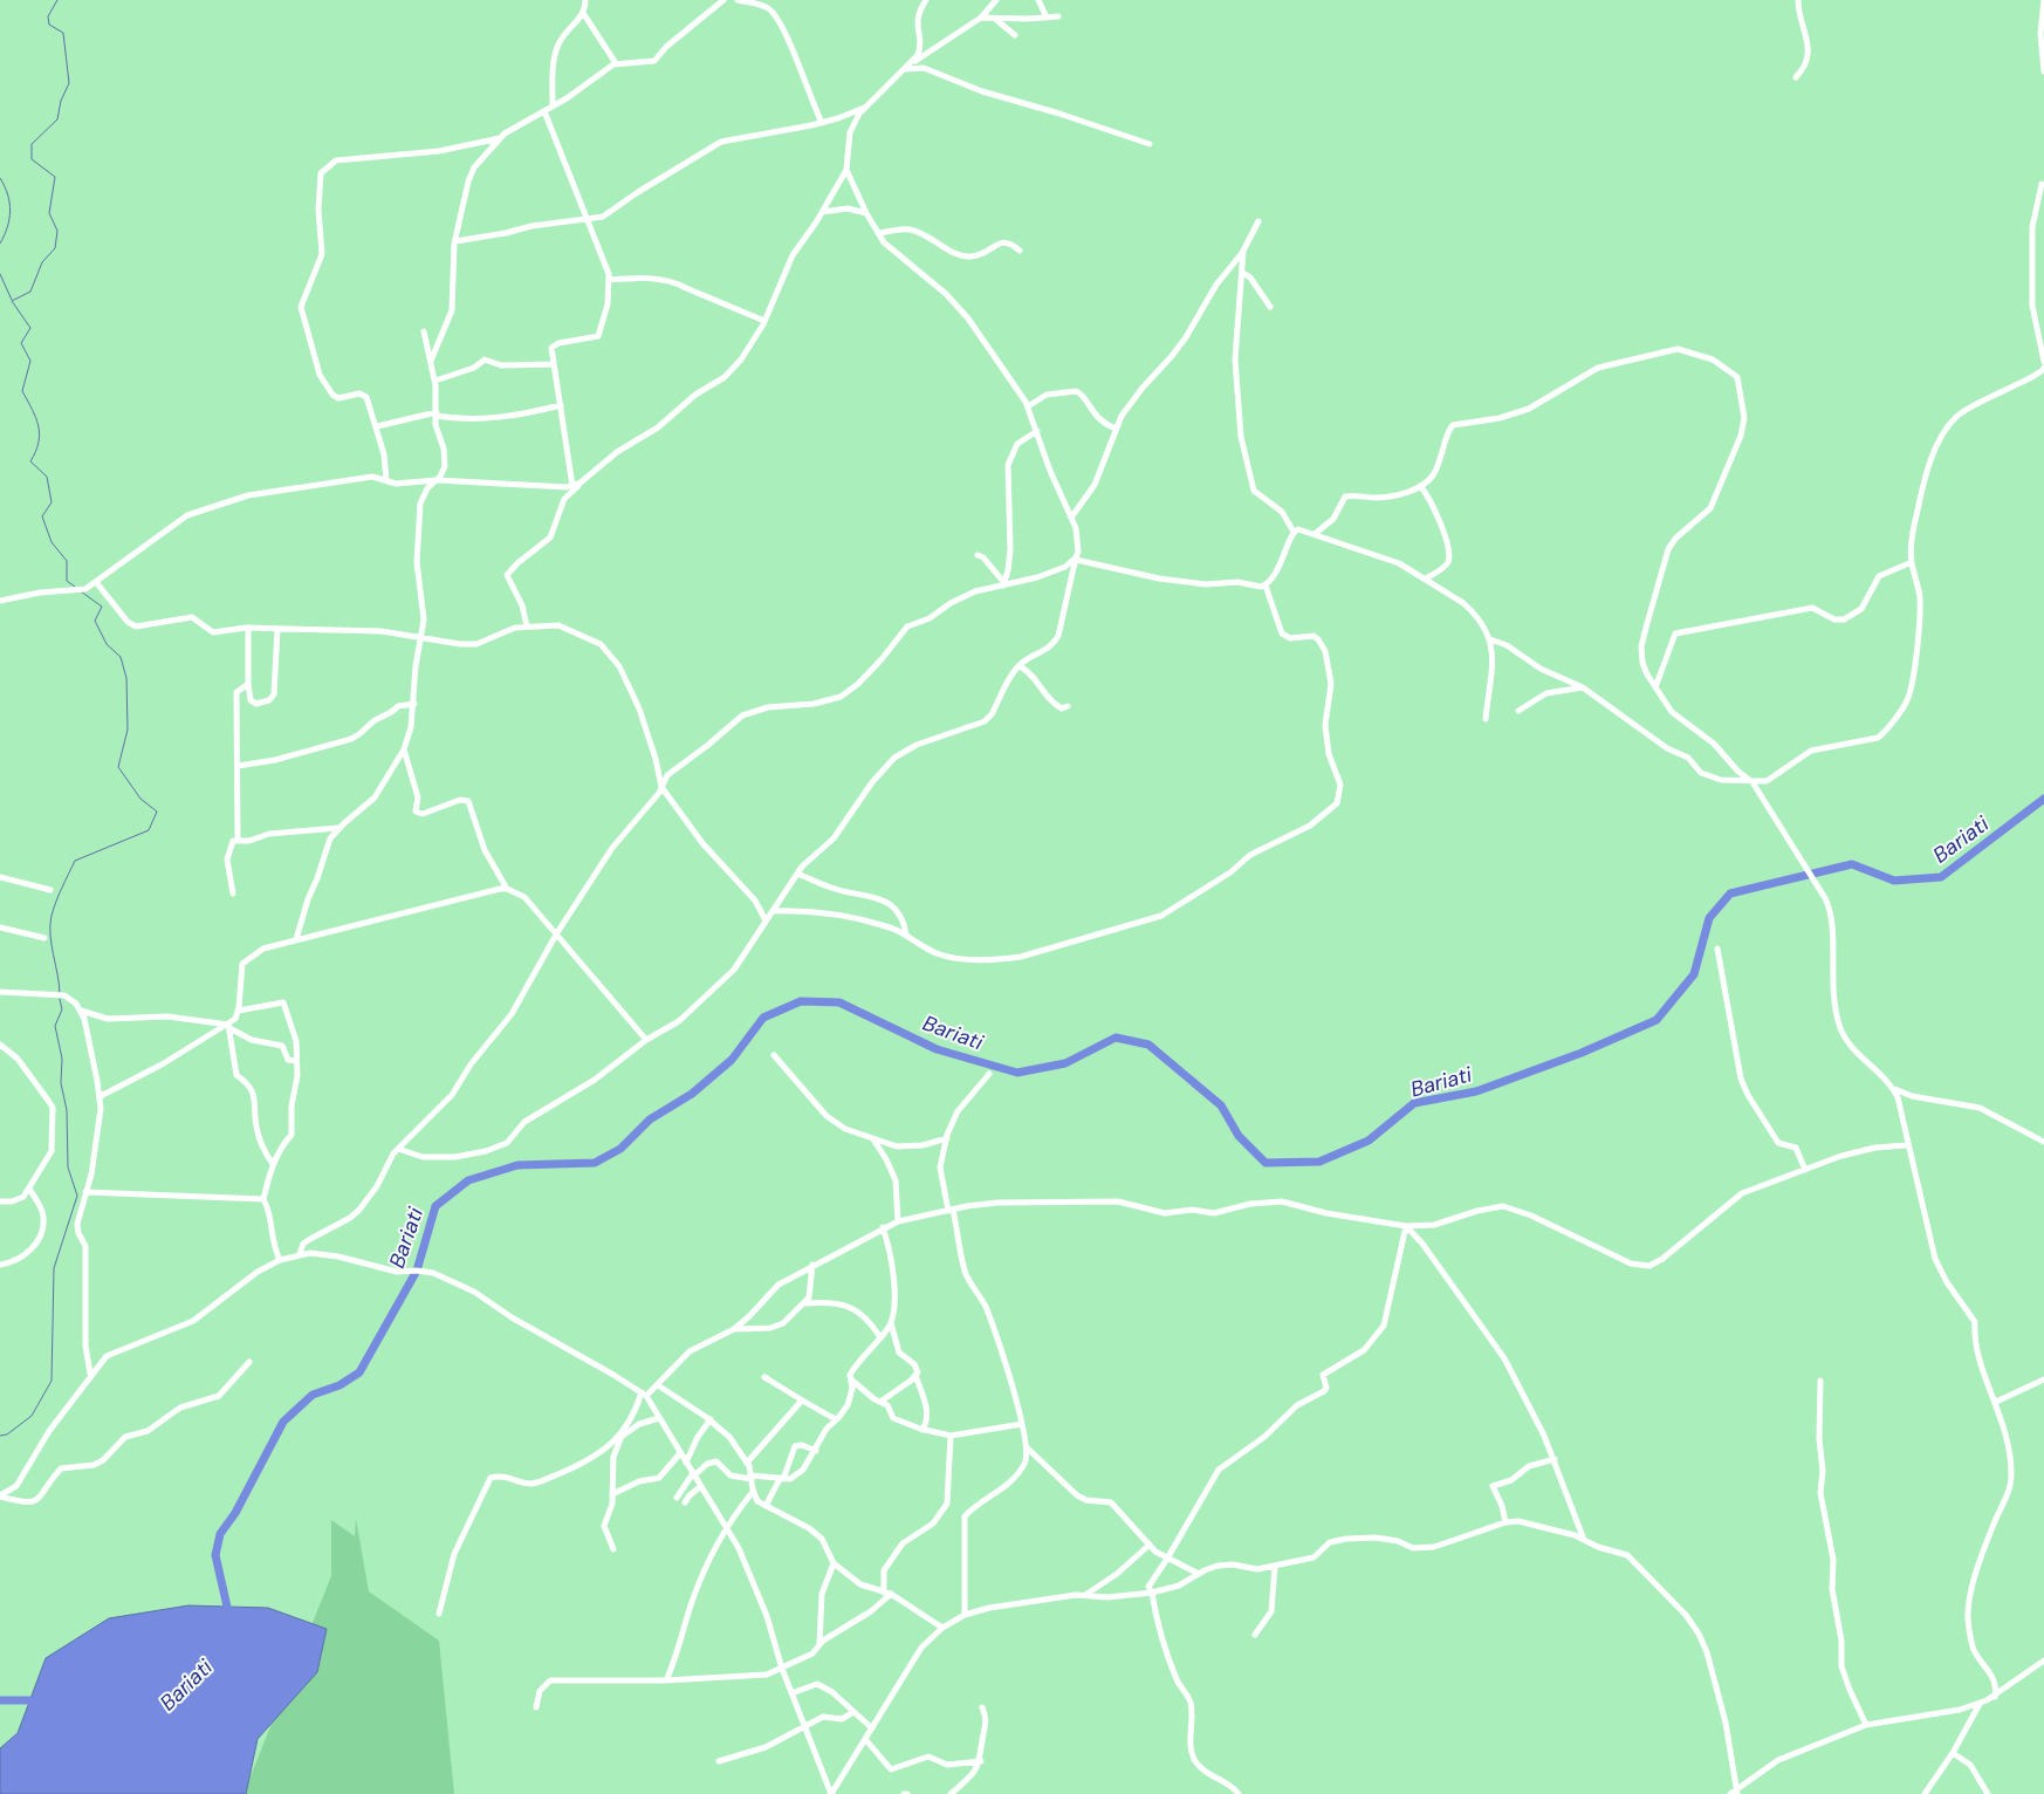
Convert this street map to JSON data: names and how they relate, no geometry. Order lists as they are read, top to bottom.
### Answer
{
  "water": ["Bariati"]
}
